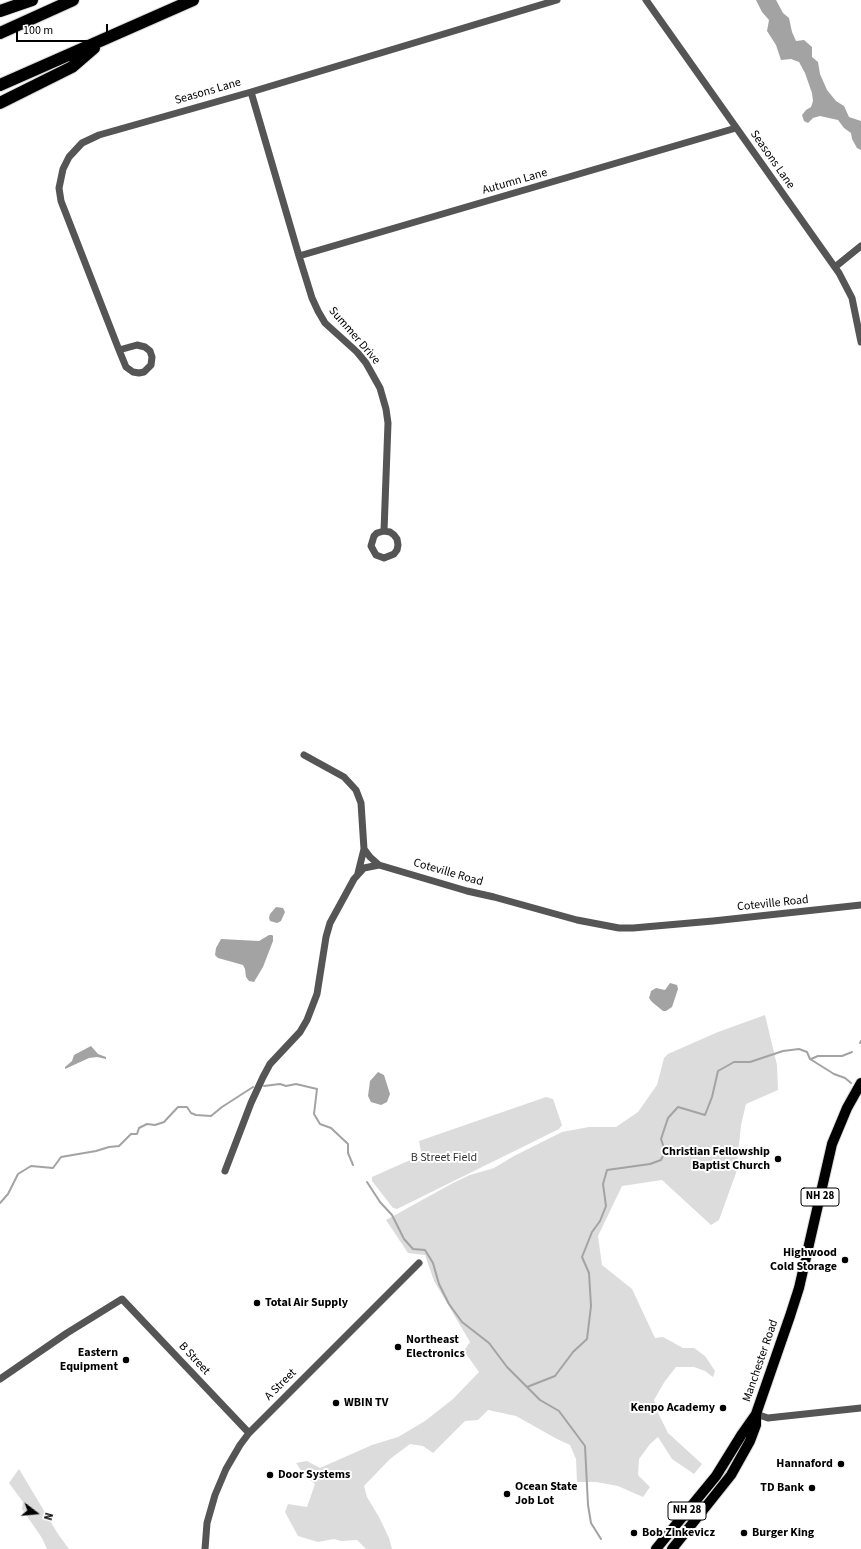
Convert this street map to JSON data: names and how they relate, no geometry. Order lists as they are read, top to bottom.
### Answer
{
  "streets": {
    "main road": ["NH 28", "Manchester Road"],
    "street": [
      "Seasons Lane",
      "Autumn Lane",
      "Summer Drive",
      "Coteville Road",
      "B Street",
      "A Street"
    ]
  },
  "crossings": [
    ["Seasons Lane", "Autumn Lane"],
    ["Seasons Lane", "Summer Drive"],
    ["Autumn Lane", "Summer Drive"],
    ["B Street", "A Street"]
  ],
  "parks": ["B Street Field"],
  "places": [
    "Christian Fellowship Baptist Church",
    "Highwood Cold Storage",
    "Total Air Supply",
    "Northeast Electronics",
    "Eastern Equipment",
    "WBIN TV",
    "Kenpo Academy",
    "Hannaford",
    "Door Systems",
    "TD Bank",
    "Ocean State Job Lot",
    "Bob Zinkevicz",
    "Burger King"
  ],
  "scale_bar": "100 m",
  "north": "right"
}
